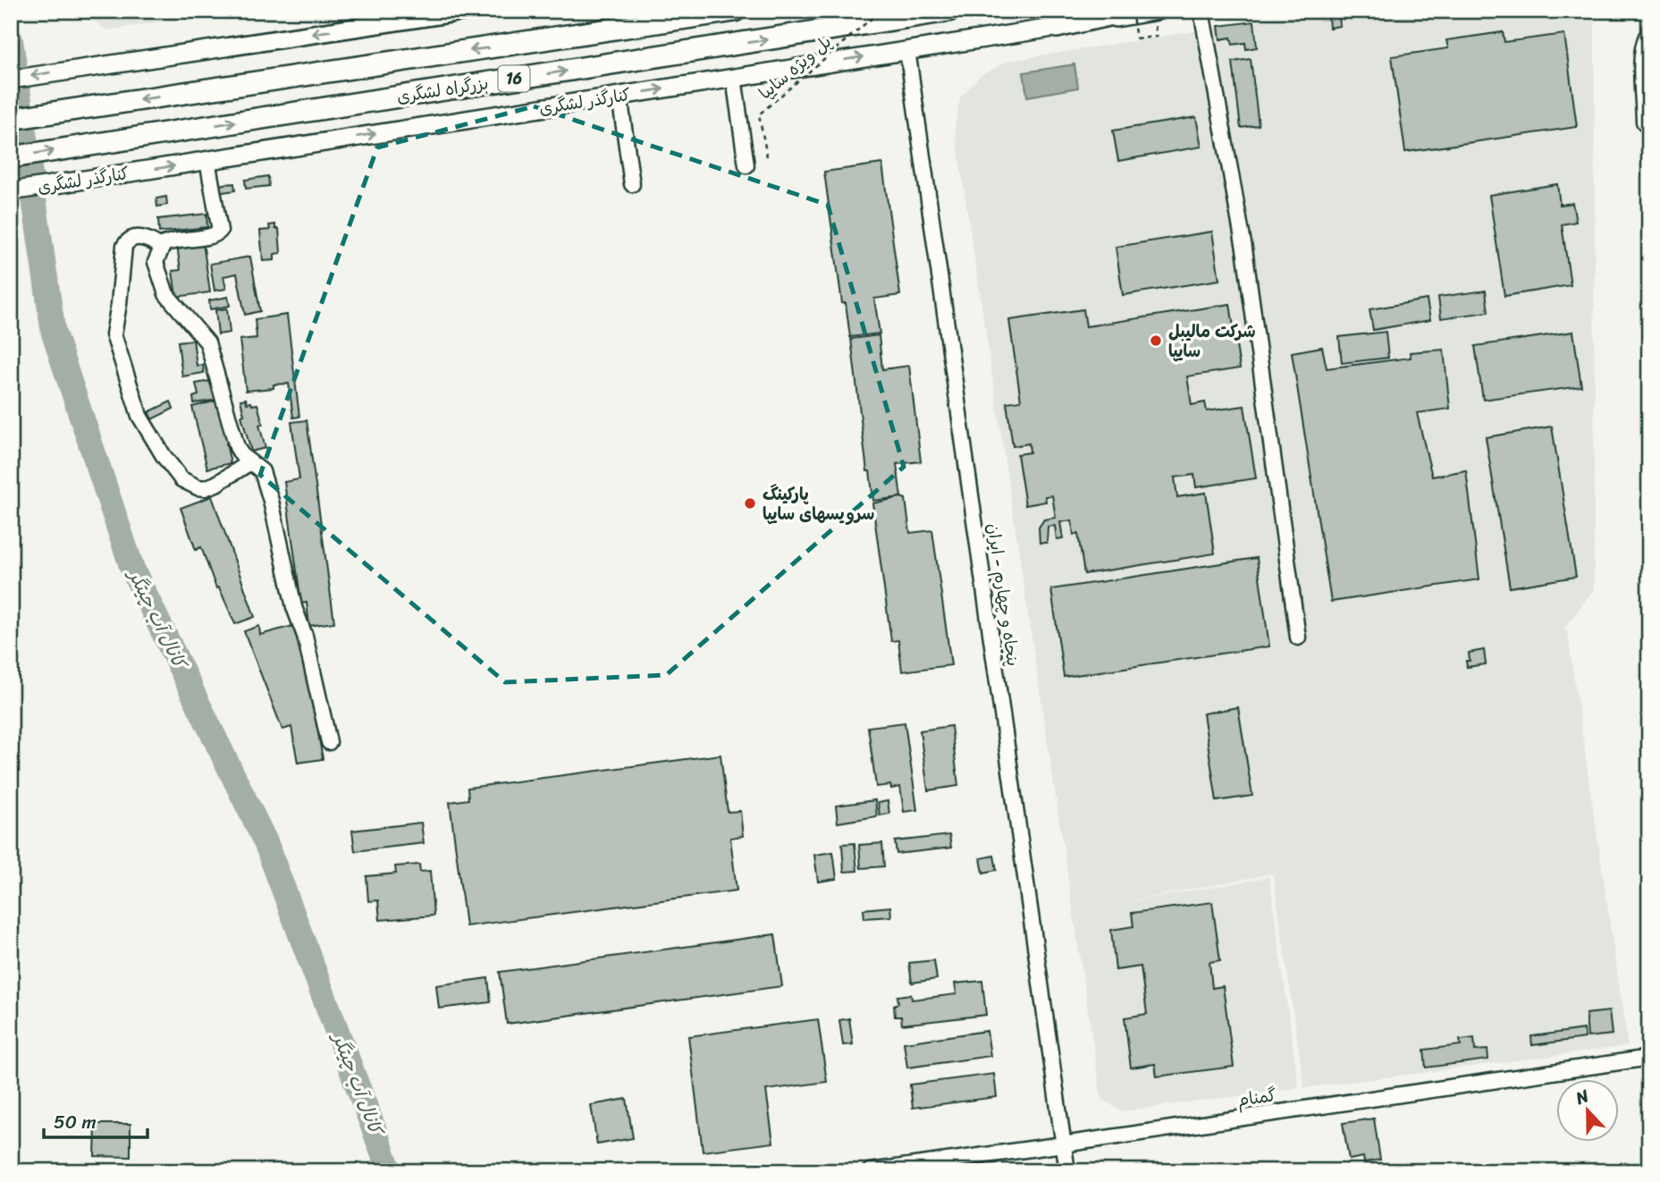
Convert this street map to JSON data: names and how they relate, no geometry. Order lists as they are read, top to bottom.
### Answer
{
  "streets": {
    "highway": ["16", "بزرگراه لشگری"],
    "main road": ["کنارگذر لشگری"],
    "lane": ["پنجاه و چهارم - ایران", "گمنام"],
    "path": ["پل ویژه سایپا"]
  },
  "crossings": [
    ["کنارگذر لشگری", "پنجاه و چهارم - ایران"],
    ["پنجاه و چهارم - ایران", "گمنام"]
  ],
  "water": ["کانال آب چیتگر"],
  "places": ["شرکت مالیبل سایپا", "پارکینگ سرویسهای سایپا"],
  "scale_bar": "50 m",
  "north": "top"
}
